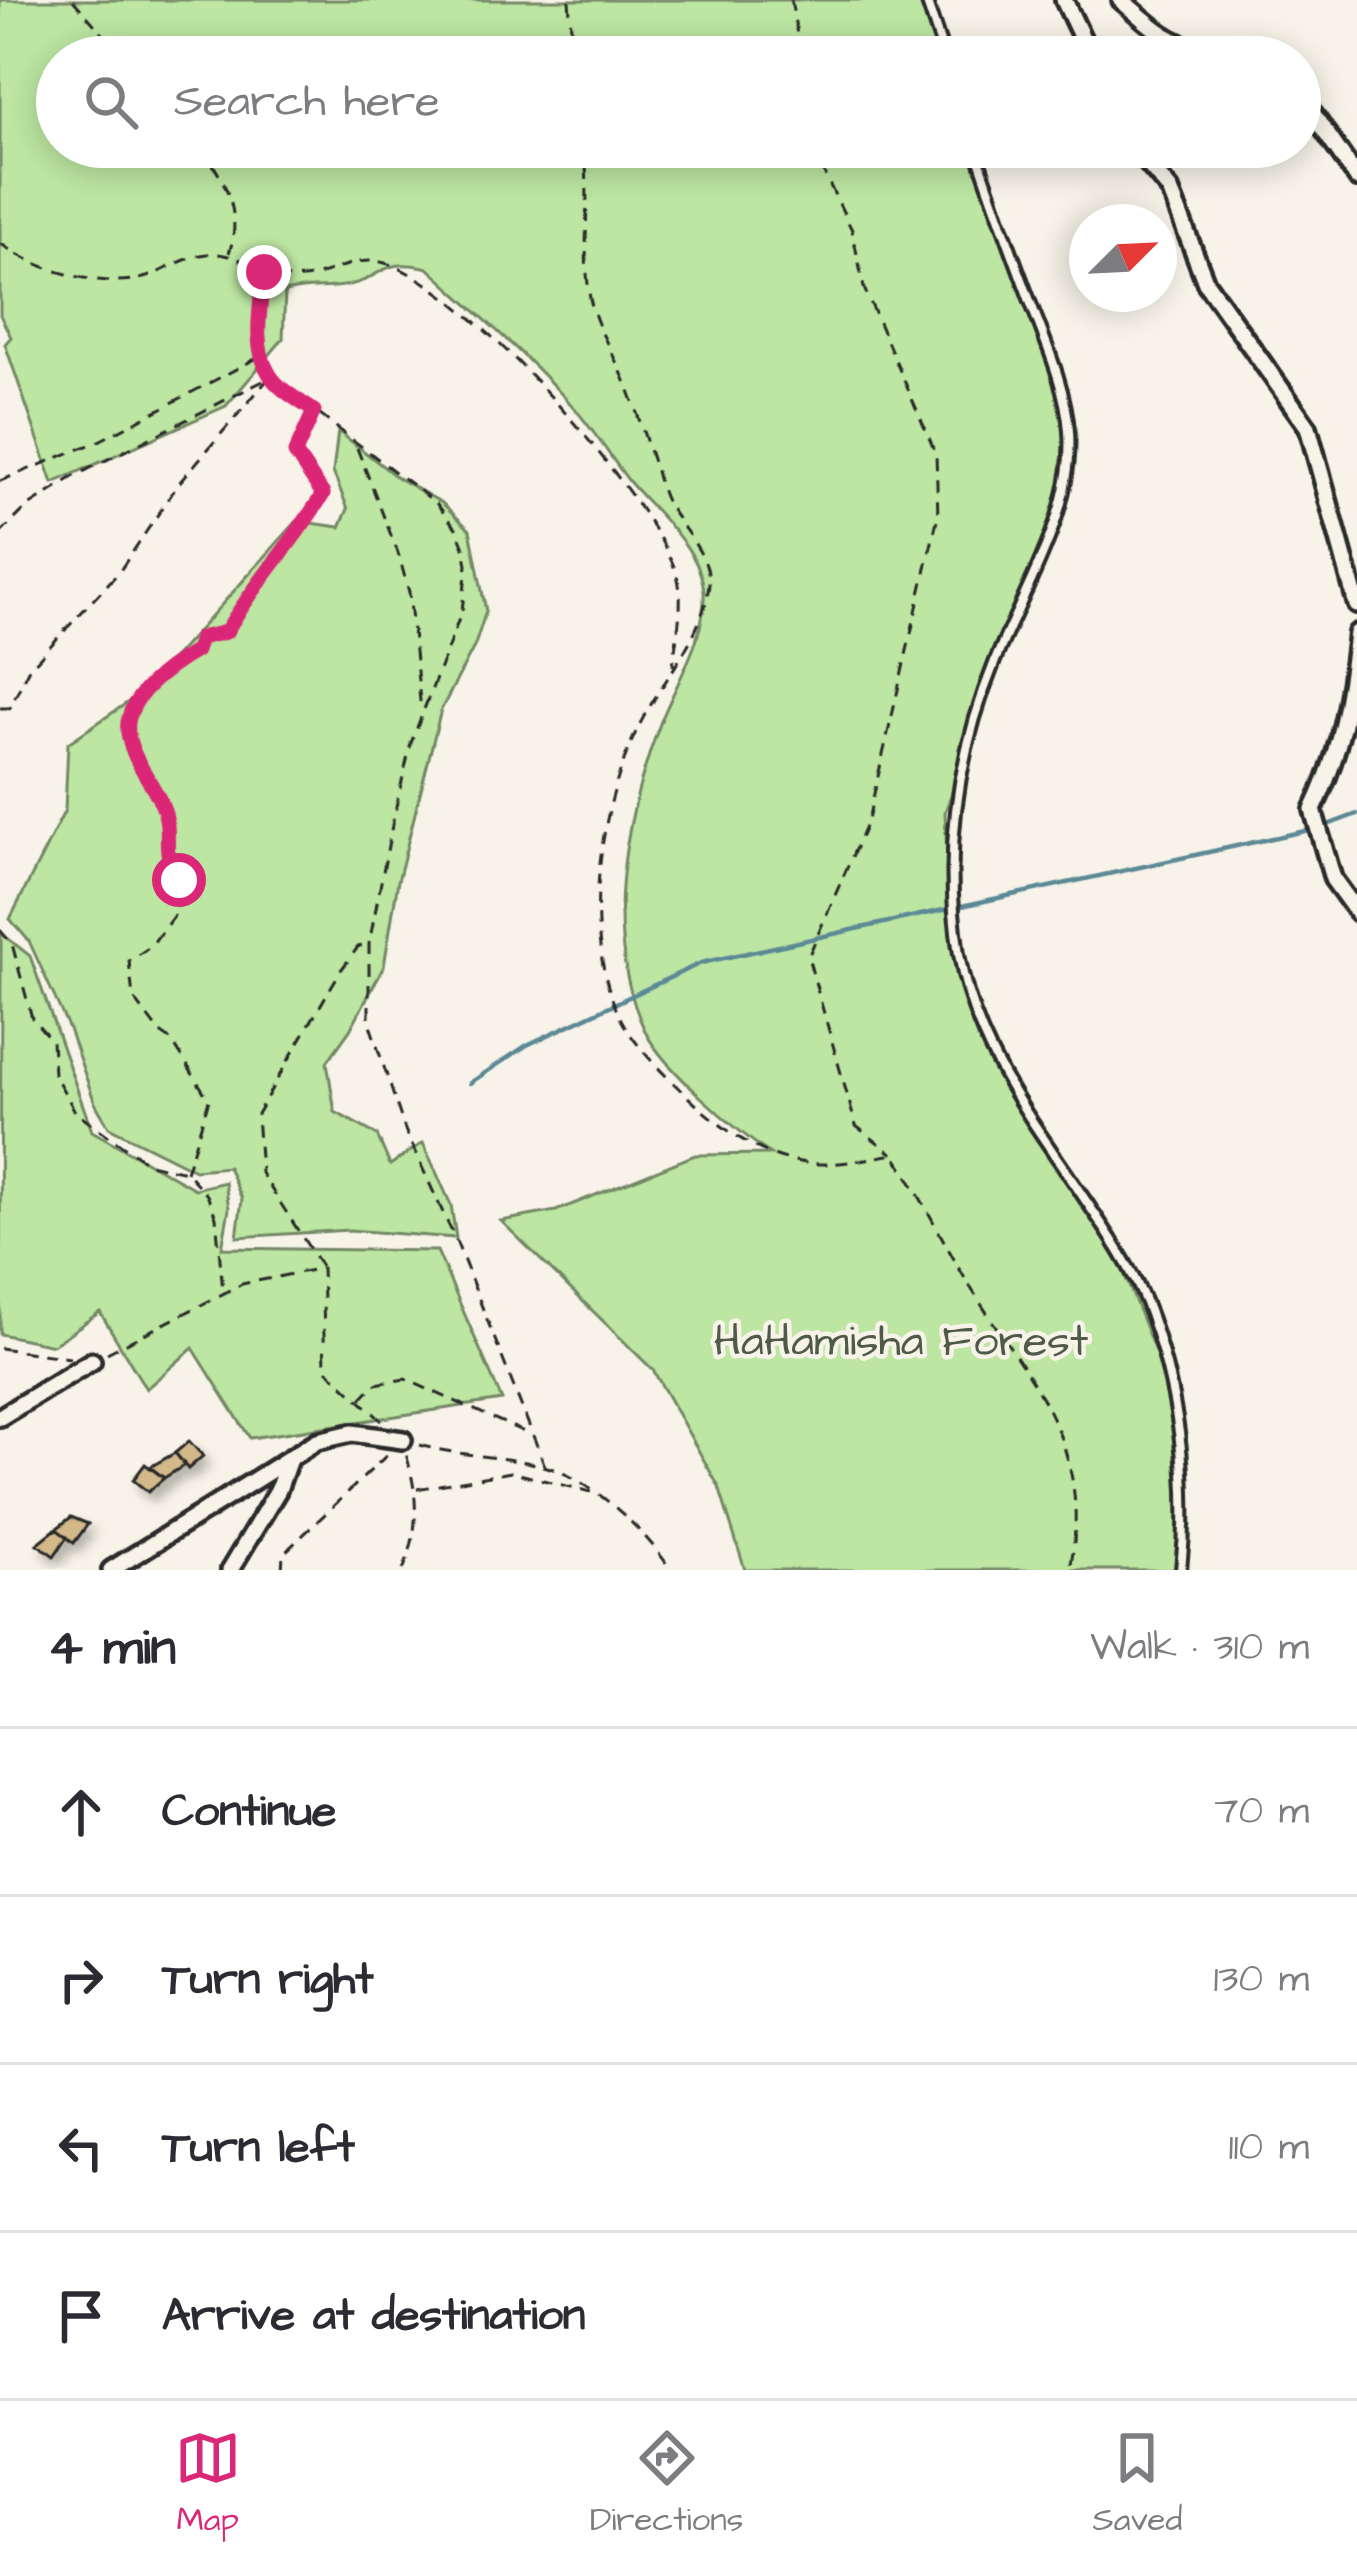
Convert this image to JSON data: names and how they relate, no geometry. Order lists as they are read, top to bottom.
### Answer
{
  "parks": ["HaHamisha Forest"],
  "north": "top right",
  "page": {
    "search": "Search here",
    "heading": ["4 min", "Walk · 310 m"],
    "list": [
      ["Continue", "70 m"],
      ["Turn right", "130 m"],
      ["Turn left", "110 m"],
      "Arrive at destination"
    ],
    "nav": ["Map", "Directions", "Saved"]
  }
}
